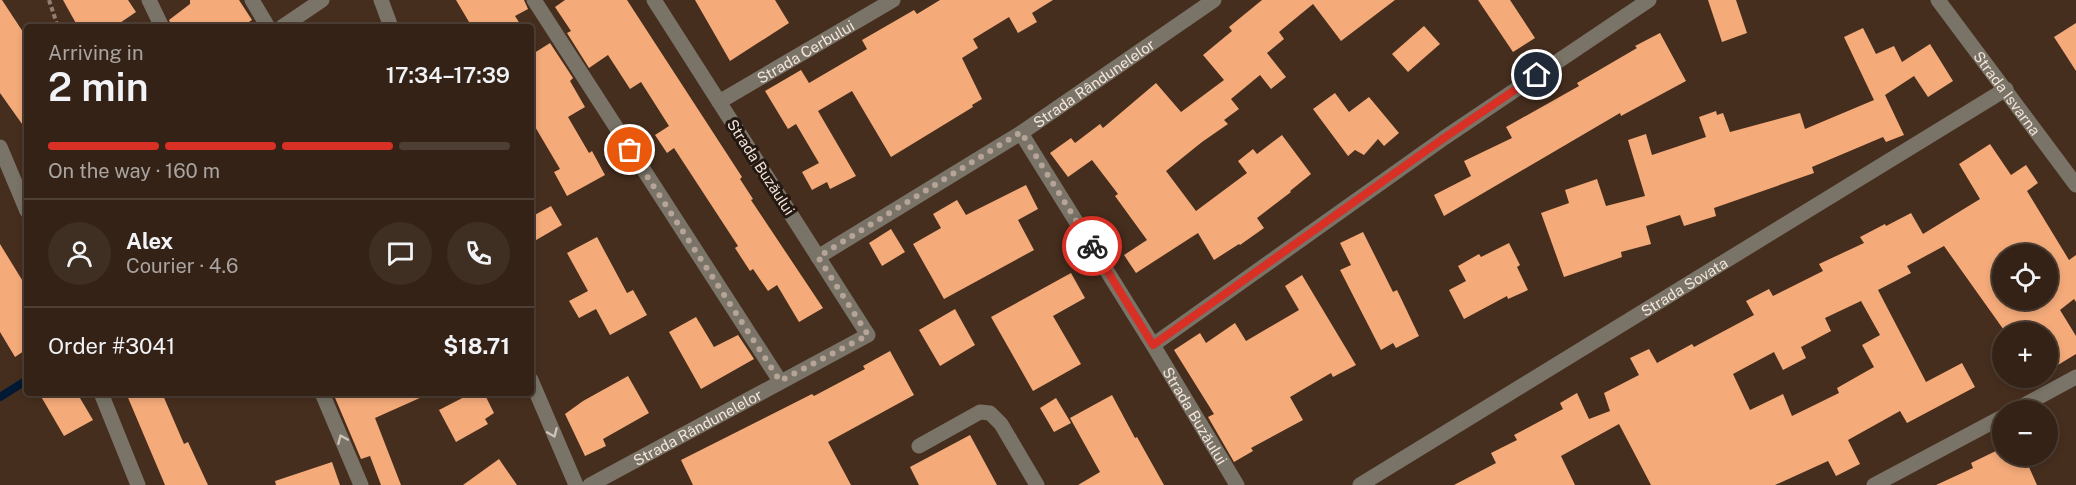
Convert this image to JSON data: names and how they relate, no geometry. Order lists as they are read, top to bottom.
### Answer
{
  "streets": {
    "street": [
      "Strada Cerbului",
      "Strada Rândunelelor",
      "Strada Isvarna",
      "Strada Buzăului",
      "Strada Sovata"
    ]
  },
  "crossings": [
    ["Strada Cerbului", "Strada Buzăului"],
    ["Strada Rândunelelor", "Strada Buzăului"],
    ["Strada Isvarna", "Strada Sovata"]
  ],
  "page": {
    "heading": ["2 min", "Arriving in", "17:34–17:39"],
    "panel": [
      "Alex",
      "Courier · 4.6",
      "Order #3041",
      "$18.71"
    ],
    "bar": "On the way · 160 m",
    "map_buttons": ["+", "−"]
  }
}
